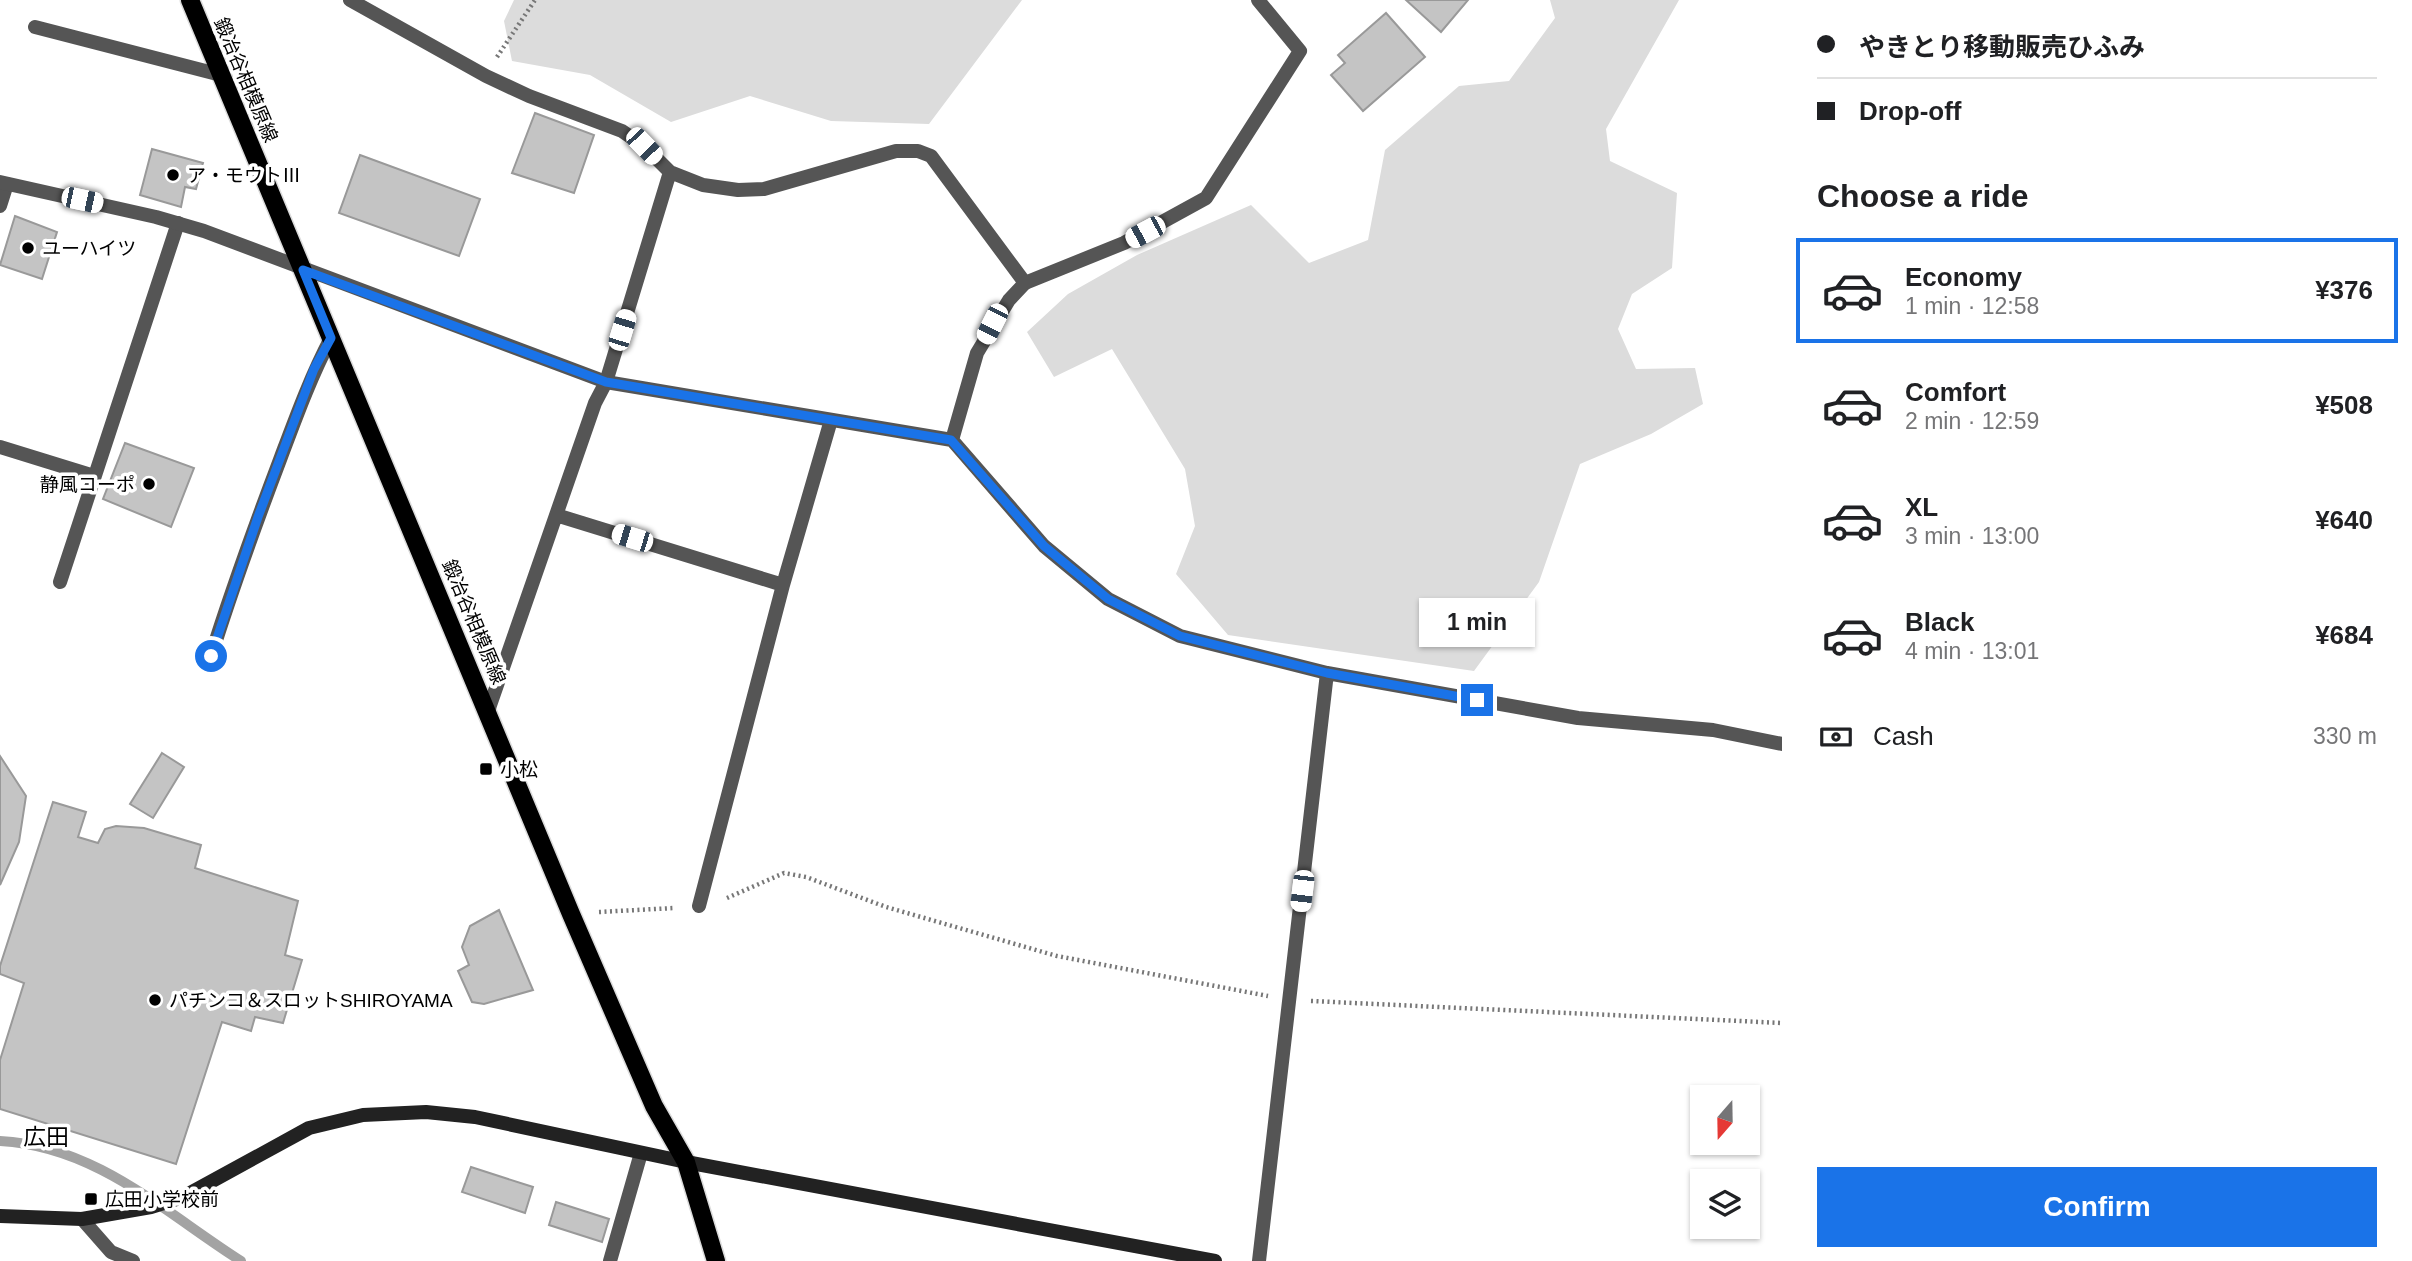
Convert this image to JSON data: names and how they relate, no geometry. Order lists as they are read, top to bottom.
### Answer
{
  "streets": {
    "main road": ["鍛冶谷相模原線"]
  },
  "districts": ["広田"],
  "places": {
    "other": [
      "ア・モウトⅢ",
      "ユーハイツ",
      "静風コーポ",
      "パチンコ＆スロットSHIROYAMA"
    ],
    "transit": ["小松", "広田小学校前"]
  },
  "north": "bottom",
  "page": {
    "banner": ["やきとり移動販売ひふみ", "Drop-off"],
    "heading": "Choose a ride",
    "list": [
      {
        "name": "Economy",
        "note": "1 min · 12:58",
        "value": "¥376"
      },
      {
        "name": "Comfort",
        "note": "2 min · 12:59",
        "value": "¥508"
      },
      {
        "name": "XL",
        "note": "3 min · 13:00",
        "value": "¥640"
      },
      {
        "name": "Black",
        "note": "4 min · 13:01",
        "value": "¥684"
      }
    ],
    "bubble": "1 min",
    "pay": ["Cash", "330 m"],
    "buttons": "Confirm"
  }
}
